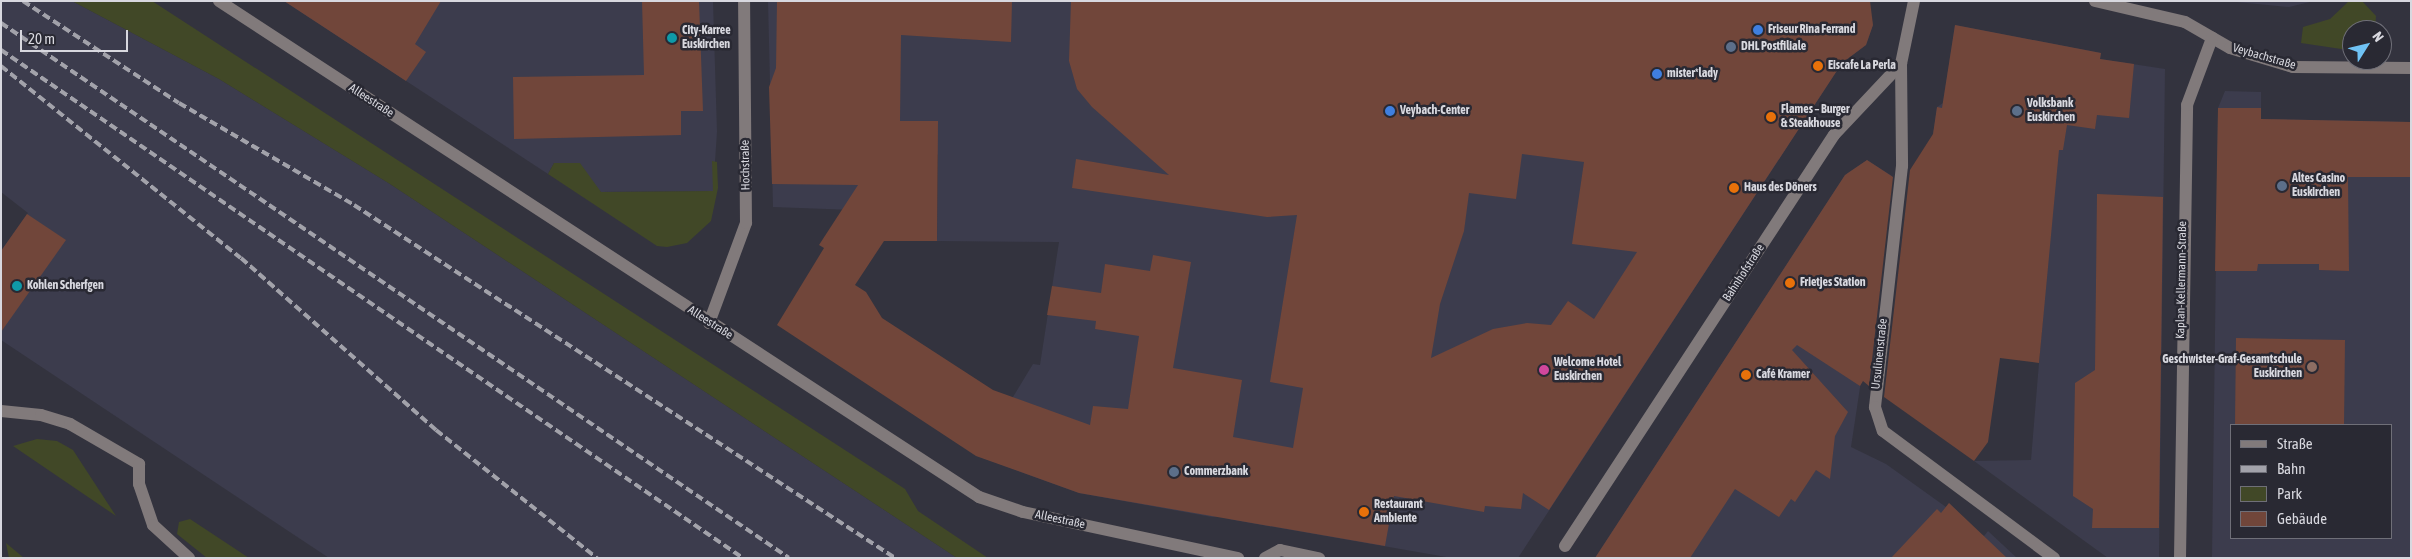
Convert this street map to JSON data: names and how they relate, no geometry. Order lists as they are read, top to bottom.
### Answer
{
  "streets": {
    "street": [
      "Veybachstraße",
      "Alleestraße",
      "Hochstraße",
      "Bahnhofstraße",
      "Kaplan-Kellermann-Straße",
      "Ursulinenstraße"
    ]
  },
  "crossings": [
    ["Veybachstraße", "Kaplan-Kellermann-Straße"],
    ["Alleestraße", "Hochstraße"],
    ["Bahnhofstraße", "Ursulinenstraße"]
  ],
  "places": [
    "Friseur Rina Ferrand",
    "City-Karree Euskirchen",
    "DHL Postfiliale",
    "Eiscafe La Perla",
    "mister*lady",
    "Veybach-Center",
    "Volksbank Euskirchen",
    "Flames – Burger & Steakhouse",
    "Altes Casino Euskirchen",
    "Haus des Döners",
    "Frietjes Station",
    "Kohlen Scherfgen",
    "Geschwister-Graf-Gesamtschule Euskirchen",
    "Welcome Hotel Euskirchen",
    "Café Kramer",
    "Commerzbank",
    "Restaurant Ambiente"
  ],
  "legend": [
    "Straße",
    "Bahn",
    "Park",
    "Gebäude"
  ],
  "scale_bar": "20 m",
  "north": "top right"
}
